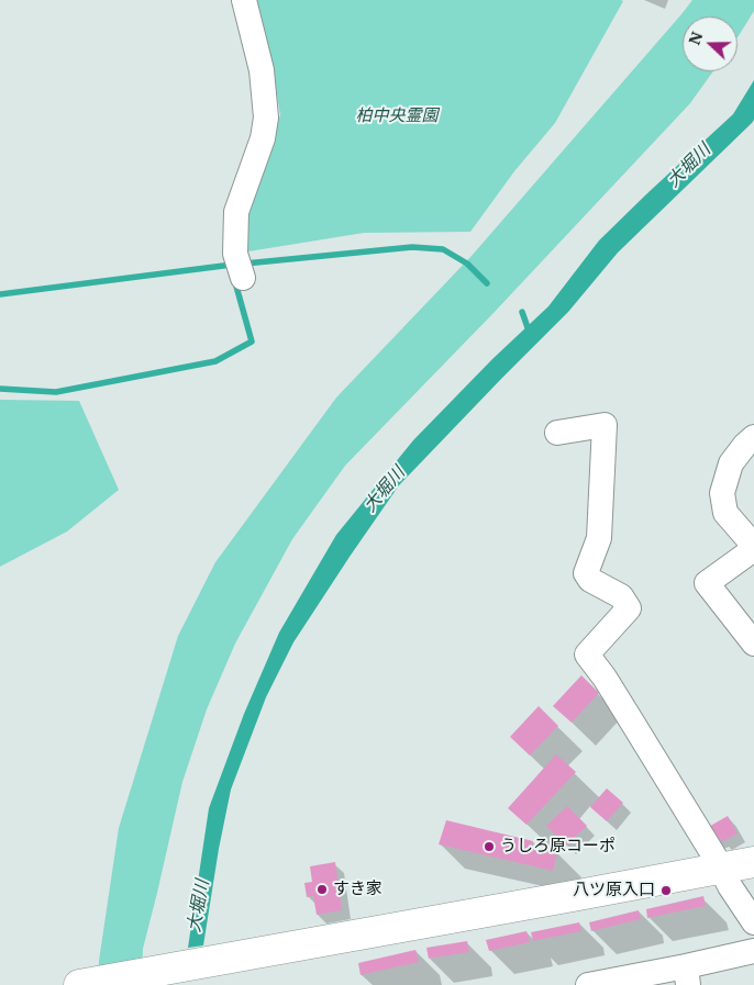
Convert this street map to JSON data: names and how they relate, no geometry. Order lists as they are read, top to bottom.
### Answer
{
  "water": ["大堀川"],
  "parks": ["柏中央霊園"],
  "places": ["うしろ原コーポ", "すき家", "八ツ原入口"],
  "north": "left"
}
